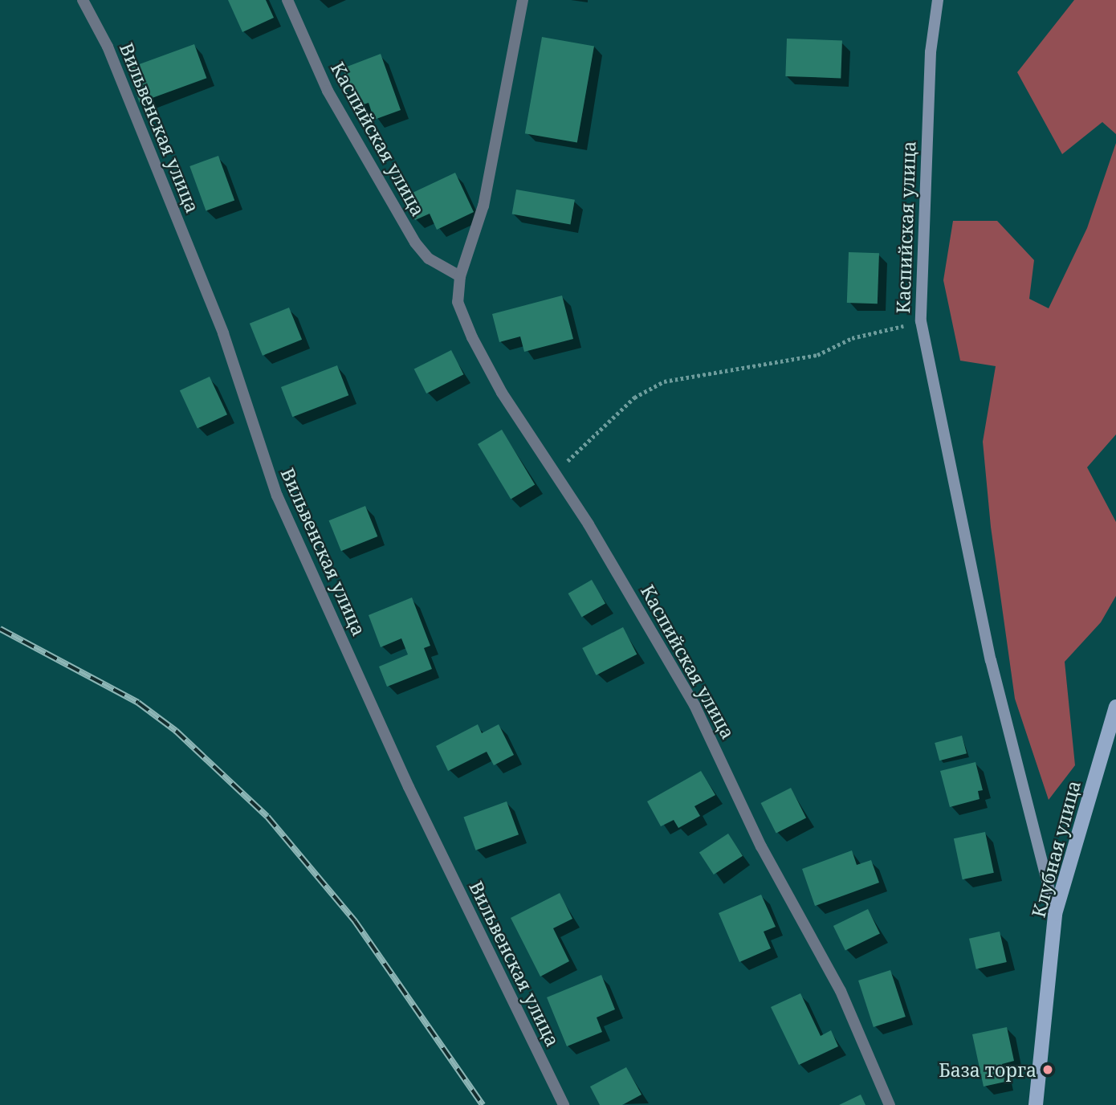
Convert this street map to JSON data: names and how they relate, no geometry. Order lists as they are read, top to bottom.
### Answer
{
  "streets": {
    "main road": ["Клубная улица"],
    "street": ["Вильвенская улица", "Каспийская улица"]
  },
  "crossings": [
    ["Каспийская улица", "Клубная улица"]
  ],
  "places": ["База торга"]
}
